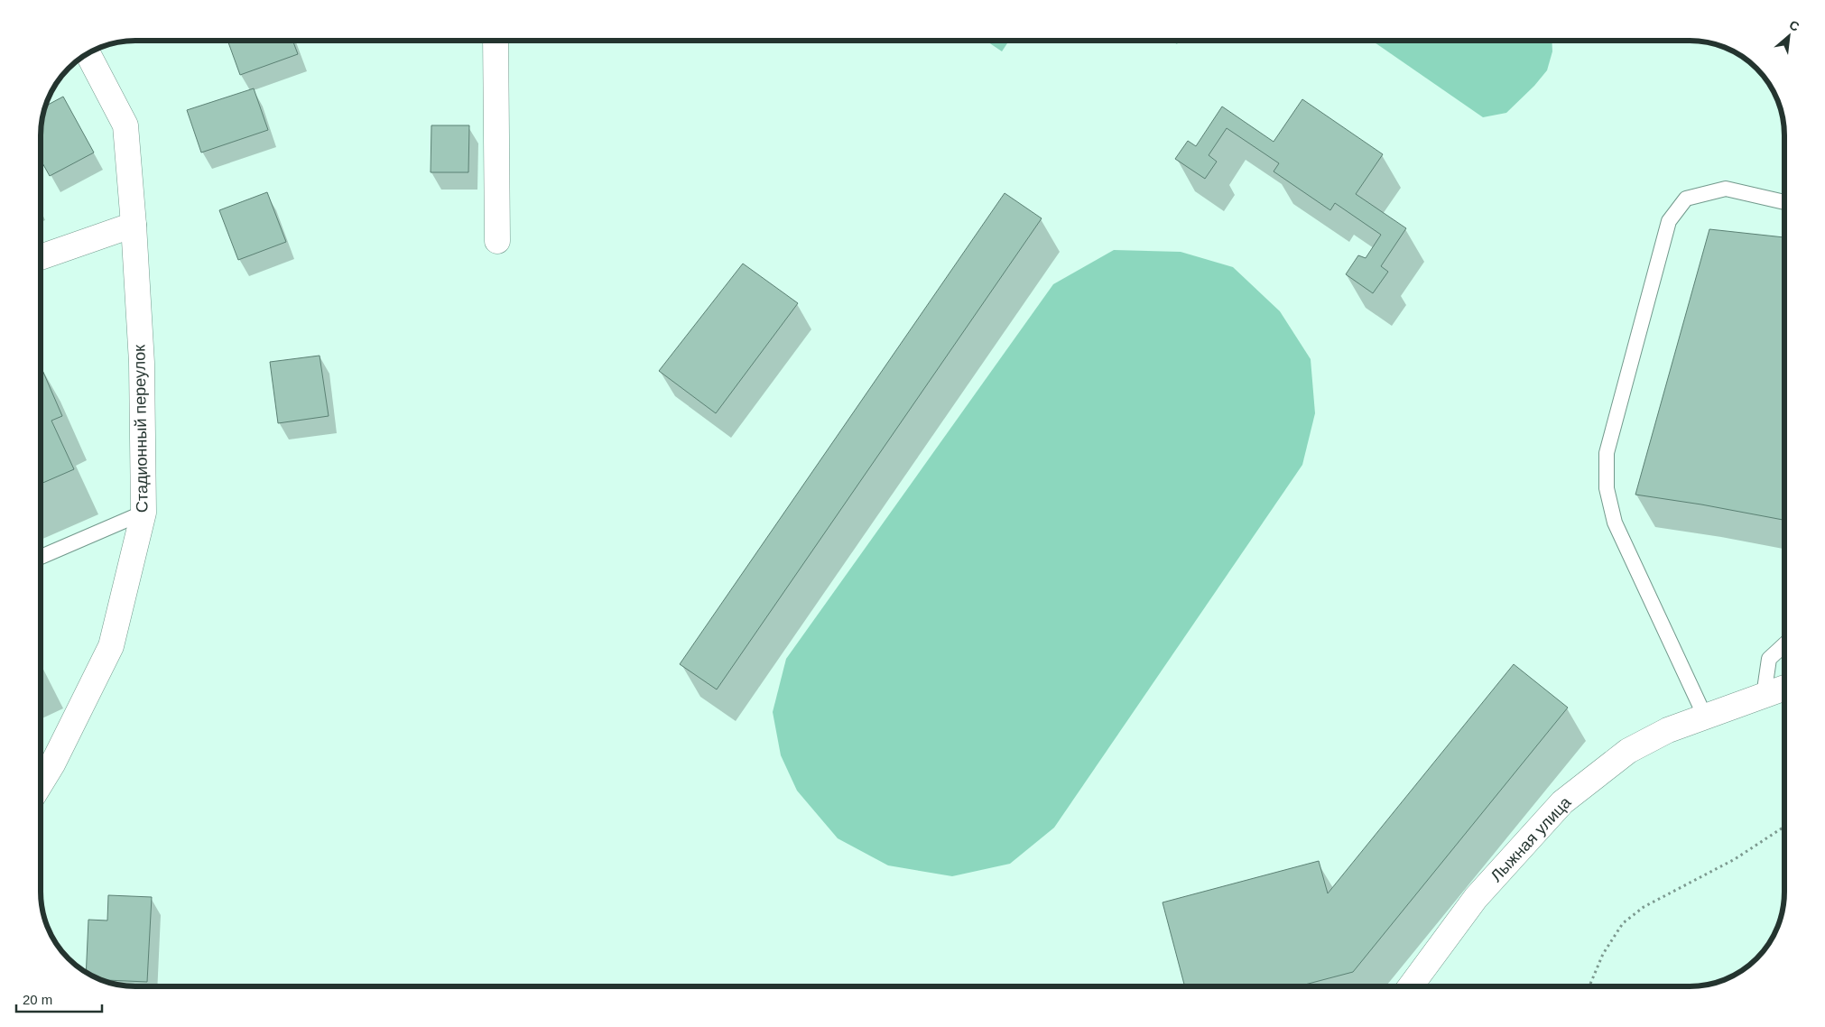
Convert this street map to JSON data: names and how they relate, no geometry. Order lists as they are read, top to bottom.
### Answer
{
  "streets": {
    "street": ["Стадионный переулок", "Лыжная улица"]
  },
  "scale_bar": "20 m",
  "north": "top right"
}
